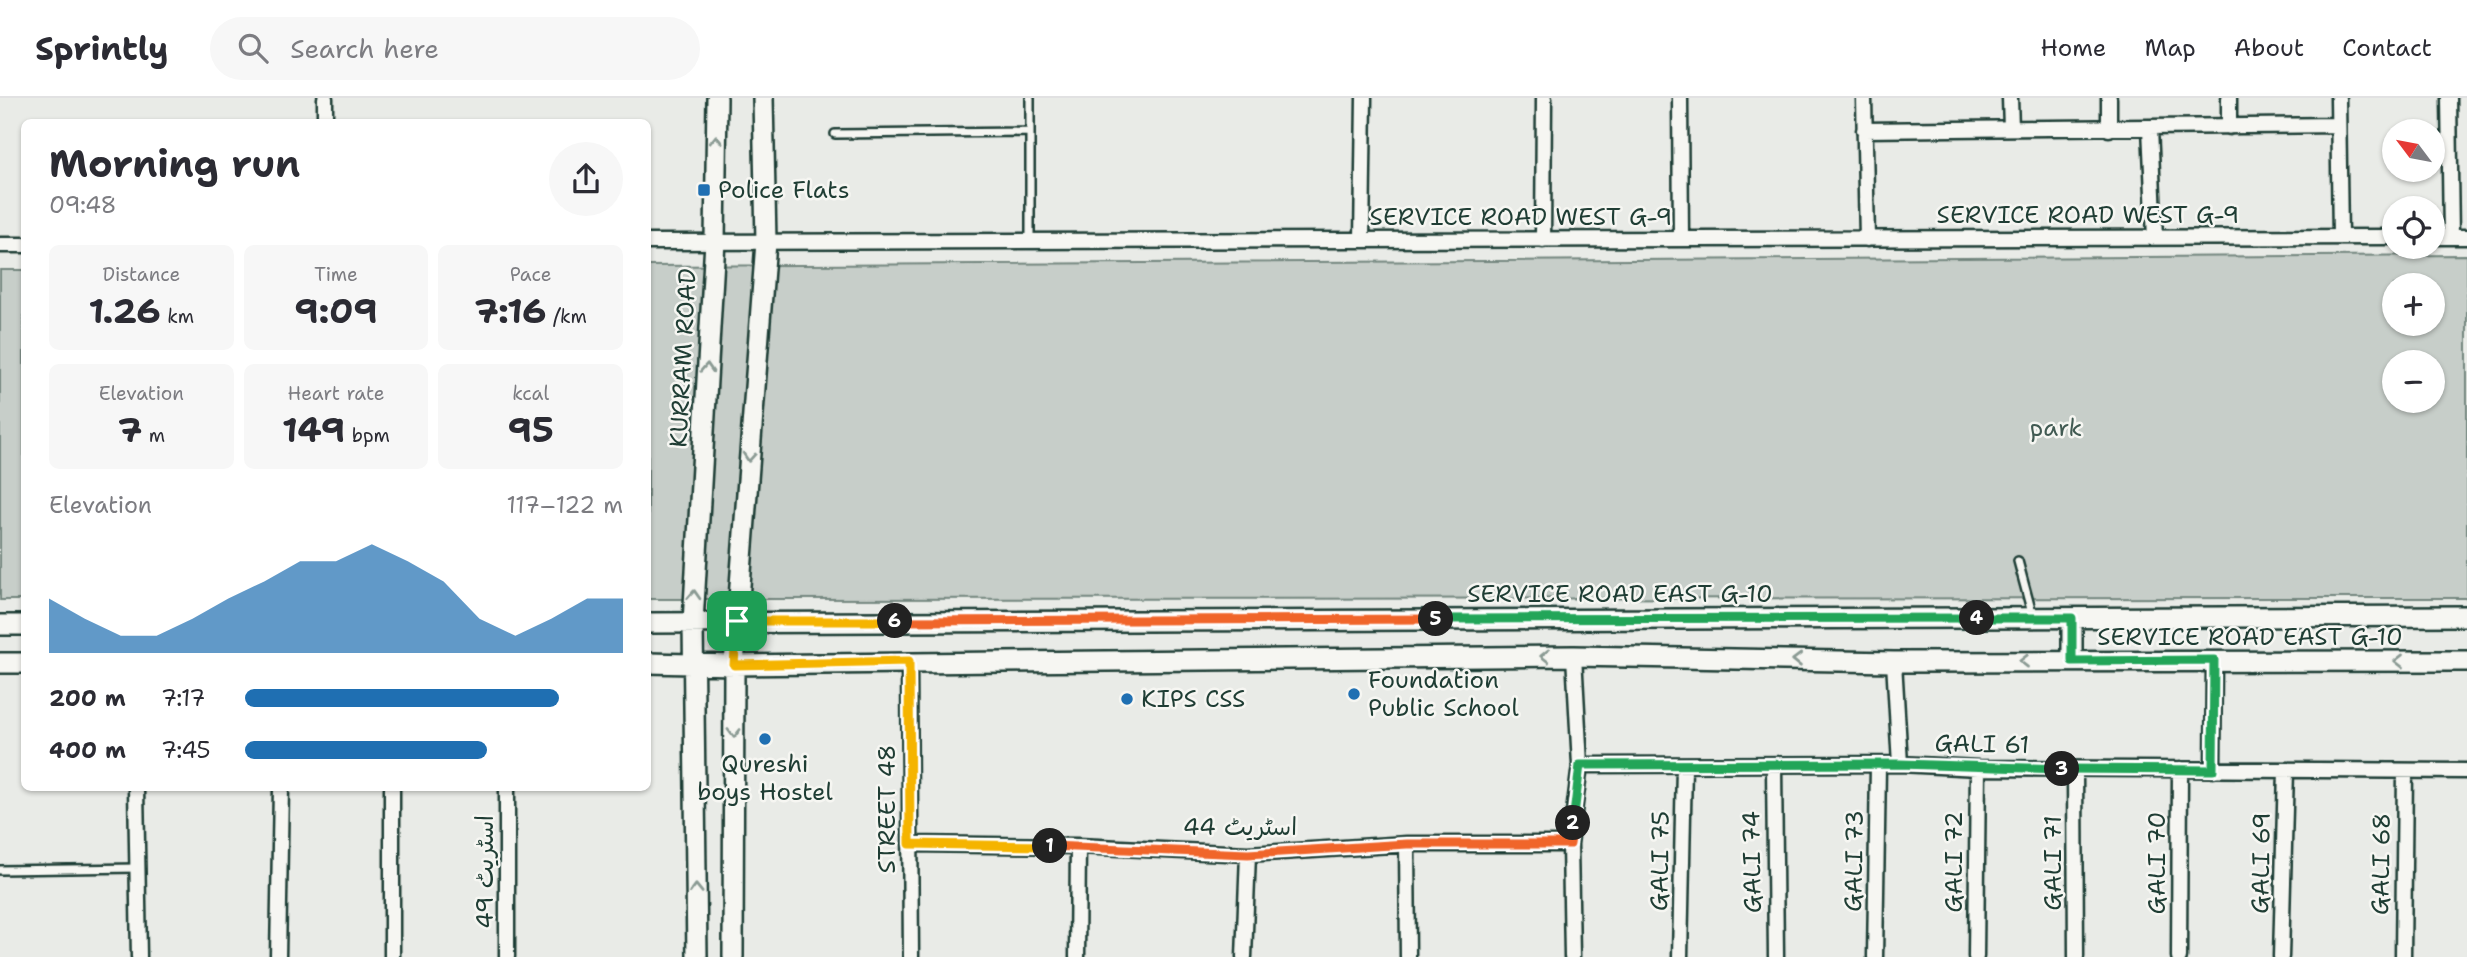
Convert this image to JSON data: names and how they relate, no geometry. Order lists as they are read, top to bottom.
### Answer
{
  "streets": {
    "main road": ["KURRAM ROAD", "SERVICE ROAD EAST G-10"],
    "street": [
      "SERVICE ROAD WEST G-9",
      "GALI 61",
      "STREET 48",
      "اسٹریٹ 44",
      "GALI 75",
      "GALI 73",
      "GALI 74",
      "GALI 72",
      "GALI 71",
      "GALI 70",
      "GALI 69",
      "GALI 68",
      "اسٹریٹ 49"
    ]
  },
  "crossings": [
    ["SERVICE ROAD WEST G-9", "KURRAM ROAD"],
    ["KURRAM ROAD", "SERVICE ROAD EAST G-10"],
    ["SERVICE ROAD EAST G-10", "STREET 48"],
    ["GALI 61", "GALI 75"],
    ["GALI 61", "GALI 73"],
    ["GALI 61", "GALI 74"],
    ["GALI 61", "GALI 72"],
    ["GALI 61", "GALI 71"],
    ["GALI 61", "GALI 70"],
    ["GALI 61", "GALI 69"],
    ["GALI 61", "GALI 68"],
    ["STREET 48", "اسٹریٹ 44"]
  ],
  "parks": ["park"],
  "places": {
    "transit": ["Police Flats"],
    "other": ["Foundation Public School", "KIPS CSS", "Qureshi boys Hostel"]
  },
  "north": "top left",
  "page": {
    "header": "Sprintly",
    "search": "Search here",
    "nav": [
      "Home",
      "Map",
      "About",
      "Contact"
    ],
    "map_buttons": ["+", "−"],
    "heading": ["Morning run", "09:48"],
    "stats": [
      ["Distance", "1.26 km"],
      ["Time", "9:09"],
      ["Pace", "7:16 /km"],
      ["Elevation", "7 m"],
      ["Heart rate", "149 bpm"],
      ["kcal", "95"]
    ],
    "chart": ["Elevation", "117–122 m"],
    "pins": [
      "4",
      "5",
      "6",
      "3",
      "2",
      "1"
    ],
    "list": [
      {
        "name": "200 m",
        "note": "7:17"
      },
      {
        "name": "400 m",
        "note": "7:45"
      }
    ]
  }
}
